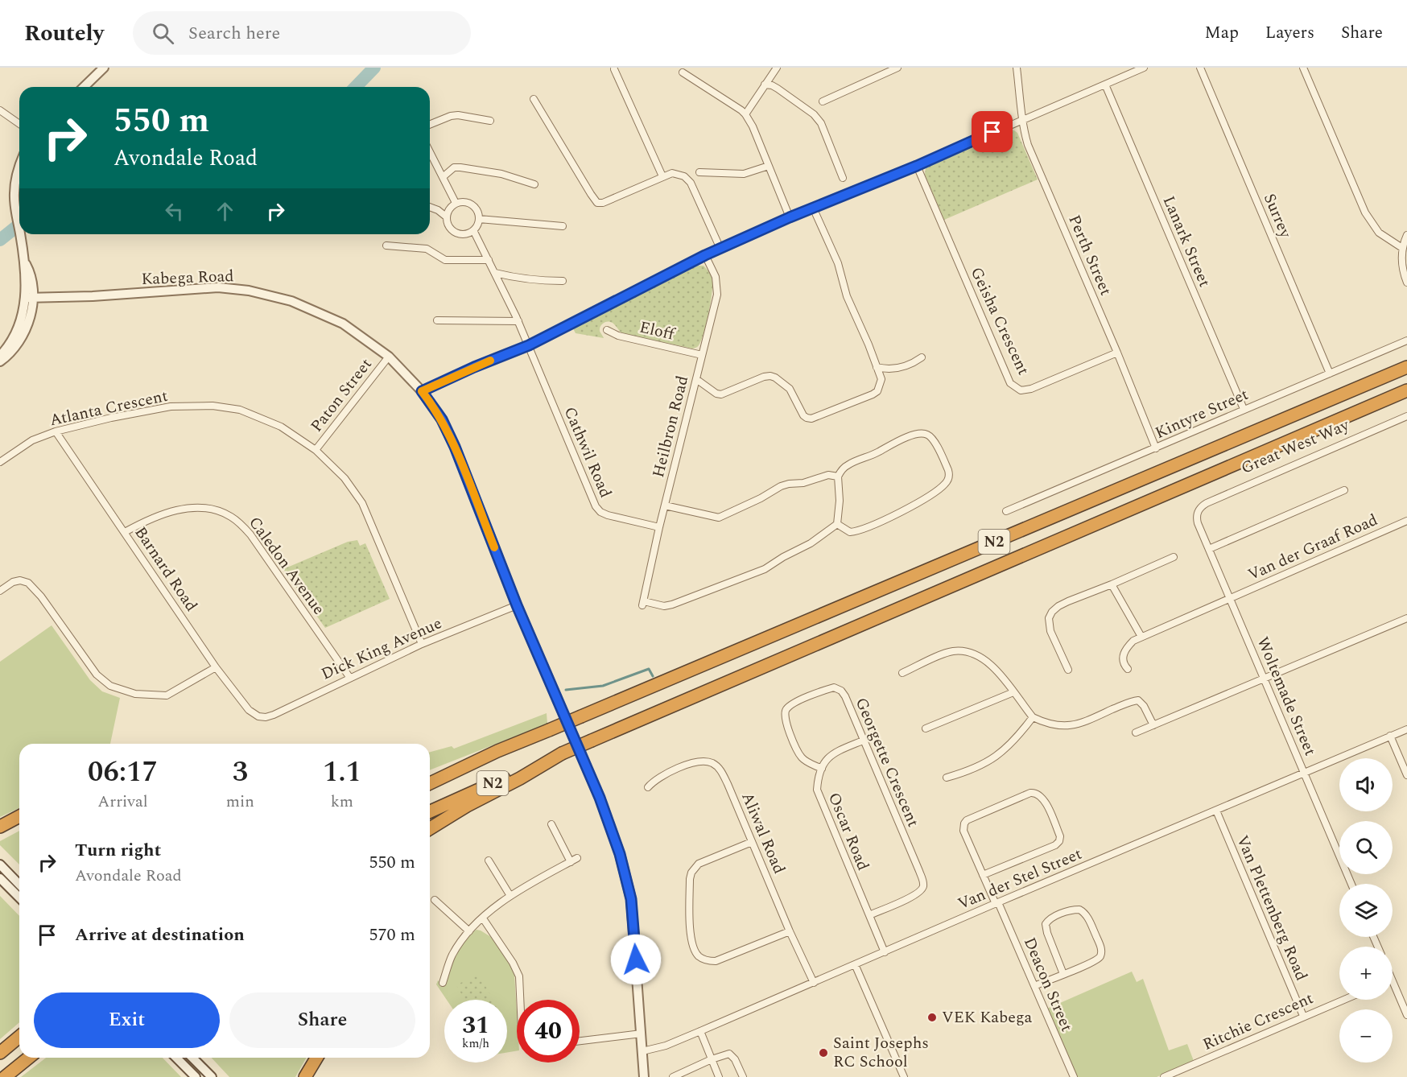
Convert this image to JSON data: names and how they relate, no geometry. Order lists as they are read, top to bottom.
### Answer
{
  "streets": {
    "highway": ["N2"],
    "street": [
      "Surrey",
      "Lanark Street",
      "Perth Street",
      "Kabega Road",
      "Geisha Crescent",
      "Eloff",
      "Paton Street",
      "Atlanta Crescent",
      "Kintyre Street",
      "Heilbron Road",
      "Great West Way",
      "Cathwil Road",
      "Van der Graaf Road",
      "Caledon Avenue",
      "Barnard Road",
      "Dick King Avenue",
      "Woltemade Street",
      "Georgette Crescent",
      "Oscar Road",
      "Aliwal Road",
      "Van der Stel Street",
      "Van Plettenberg Road",
      "Deacon Street",
      "Ritchie Crescent"
    ]
  },
  "crossings": [
    ["Surrey", "Kintyre Street"],
    ["Lanark Street", "Kintyre Street"],
    ["Perth Street", "Geisha Crescent"],
    ["Perth Street", "Kintyre Street"],
    ["Kabega Road", "Paton Street"],
    ["Kabega Road", "Dick King Avenue"],
    ["Kabega Road", "Van der Stel Street"],
    ["Eloff", "Heilbron Road"],
    ["Paton Street", "Atlanta Crescent"],
    ["Atlanta Crescent", "Barnard Road"],
    ["Atlanta Crescent", "Dick King Avenue"],
    ["Heilbron Road", "Cathwil Road"],
    ["Great West Way", "Woltemade Street"],
    ["Van der Graaf Road", "Woltemade Street"],
    ["Caledon Avenue", "Barnard Road"],
    ["Caledon Avenue", "Dick King Avenue"],
    ["Barnard Road", "Dick King Avenue"],
    ["Woltemade Street", "Van der Stel Street"],
    ["Georgette Crescent", "Oscar Road"],
    ["Oscar Road", "Van der Stel Street"],
    ["Aliwal Road", "Van der Stel Street"],
    ["Van der Stel Street", "Van Plettenberg Road"],
    ["Van der Stel Street", "Deacon Street"],
    ["Van Plettenberg Road", "Ritchie Crescent"]
  ],
  "places": ["VEK Kabega", "Saint Josephs RC School"],
  "page": {
    "header": "Routely",
    "search": "Search here",
    "nav": ["Map", "Layers", "Share"],
    "turn": ["550 m", "Avondale Road"],
    "eta": [
      "06:17",
      "Arrival",
      "3",
      "min",
      "1.1",
      "km"
    ],
    "map_buttons": ["+", "−"],
    "list": [
      {
        "name": "Turn right",
        "note": "Avondale Road",
        "value": "550 m"
      },
      {
        "name": "Arrive at destination",
        "value": "570 m"
      }
    ],
    "buttons": ["Exit", "Share"],
    "speed": "31 km/h",
    "limit": "40"
  }
}
